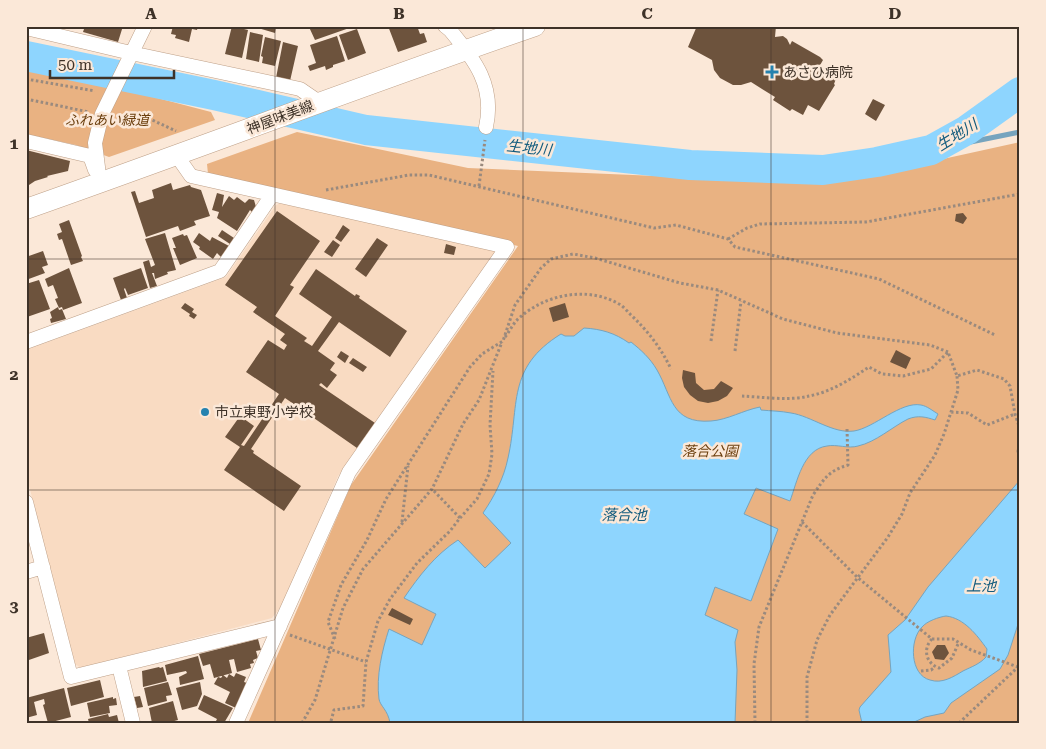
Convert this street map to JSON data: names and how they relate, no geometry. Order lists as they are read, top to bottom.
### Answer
{
  "streets": {
    "main road": ["神屋味美線"]
  },
  "water": ["生地川", "落合池", "上池"],
  "parks": ["ふれあい緑道", "落合公園"],
  "places": {
    "health": ["あさひ病院"],
    "other": ["市立東野小学校"]
  },
  "scale_bar": "50 m",
  "grid": {
    "columns": [
      "A",
      "B",
      "C",
      "D"
    ],
    "rows": ["1", "2", "3"]
  }
}
